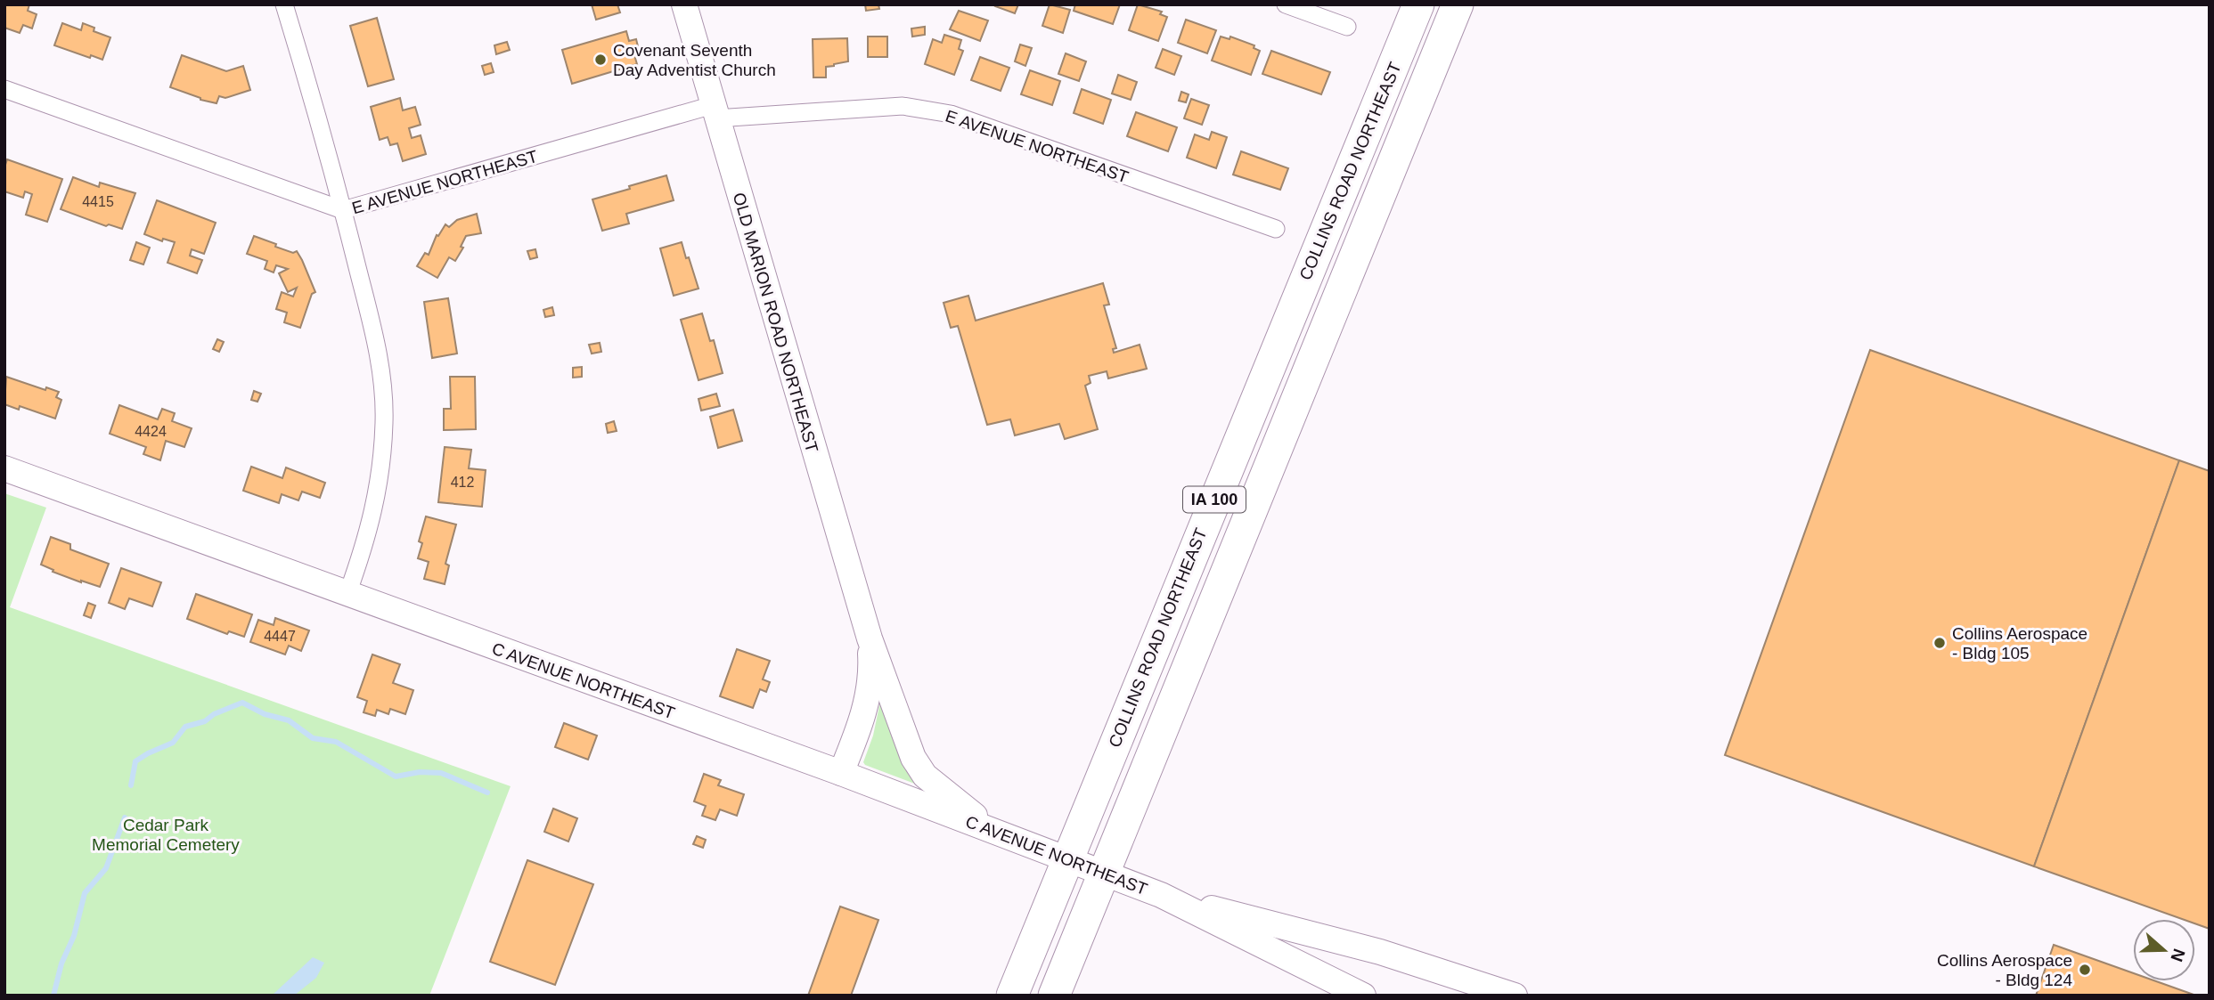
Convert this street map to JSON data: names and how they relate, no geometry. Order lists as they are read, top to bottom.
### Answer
{
  "streets": {
    "highway": ["COLLINS ROAD NORTHEAST", "IA 100"],
    "main road": ["OLD MARION ROAD NORTHEAST", "C AVENUE NORTHEAST"],
    "street": ["E AVENUE NORTHEAST"]
  },
  "crossings": [
    ["E AVENUE NORTHEAST", "OLD MARION ROAD NORTHEAST"],
    ["COLLINS ROAD NORTHEAST", "C AVENUE NORTHEAST"],
    ["OLD MARION ROAD NORTHEAST", "C AVENUE NORTHEAST"]
  ],
  "parks": ["Cedar Park Memorial Cemetery"],
  "places": ["Covenant Seventh Day Adventist Church", "Collins Aerospace - Bldg 105", "Collins Aerospace - Bldg 124"],
  "house_numbers": [
    "4415",
    "4424",
    "412",
    "4447"
  ],
  "north": "right"
}
